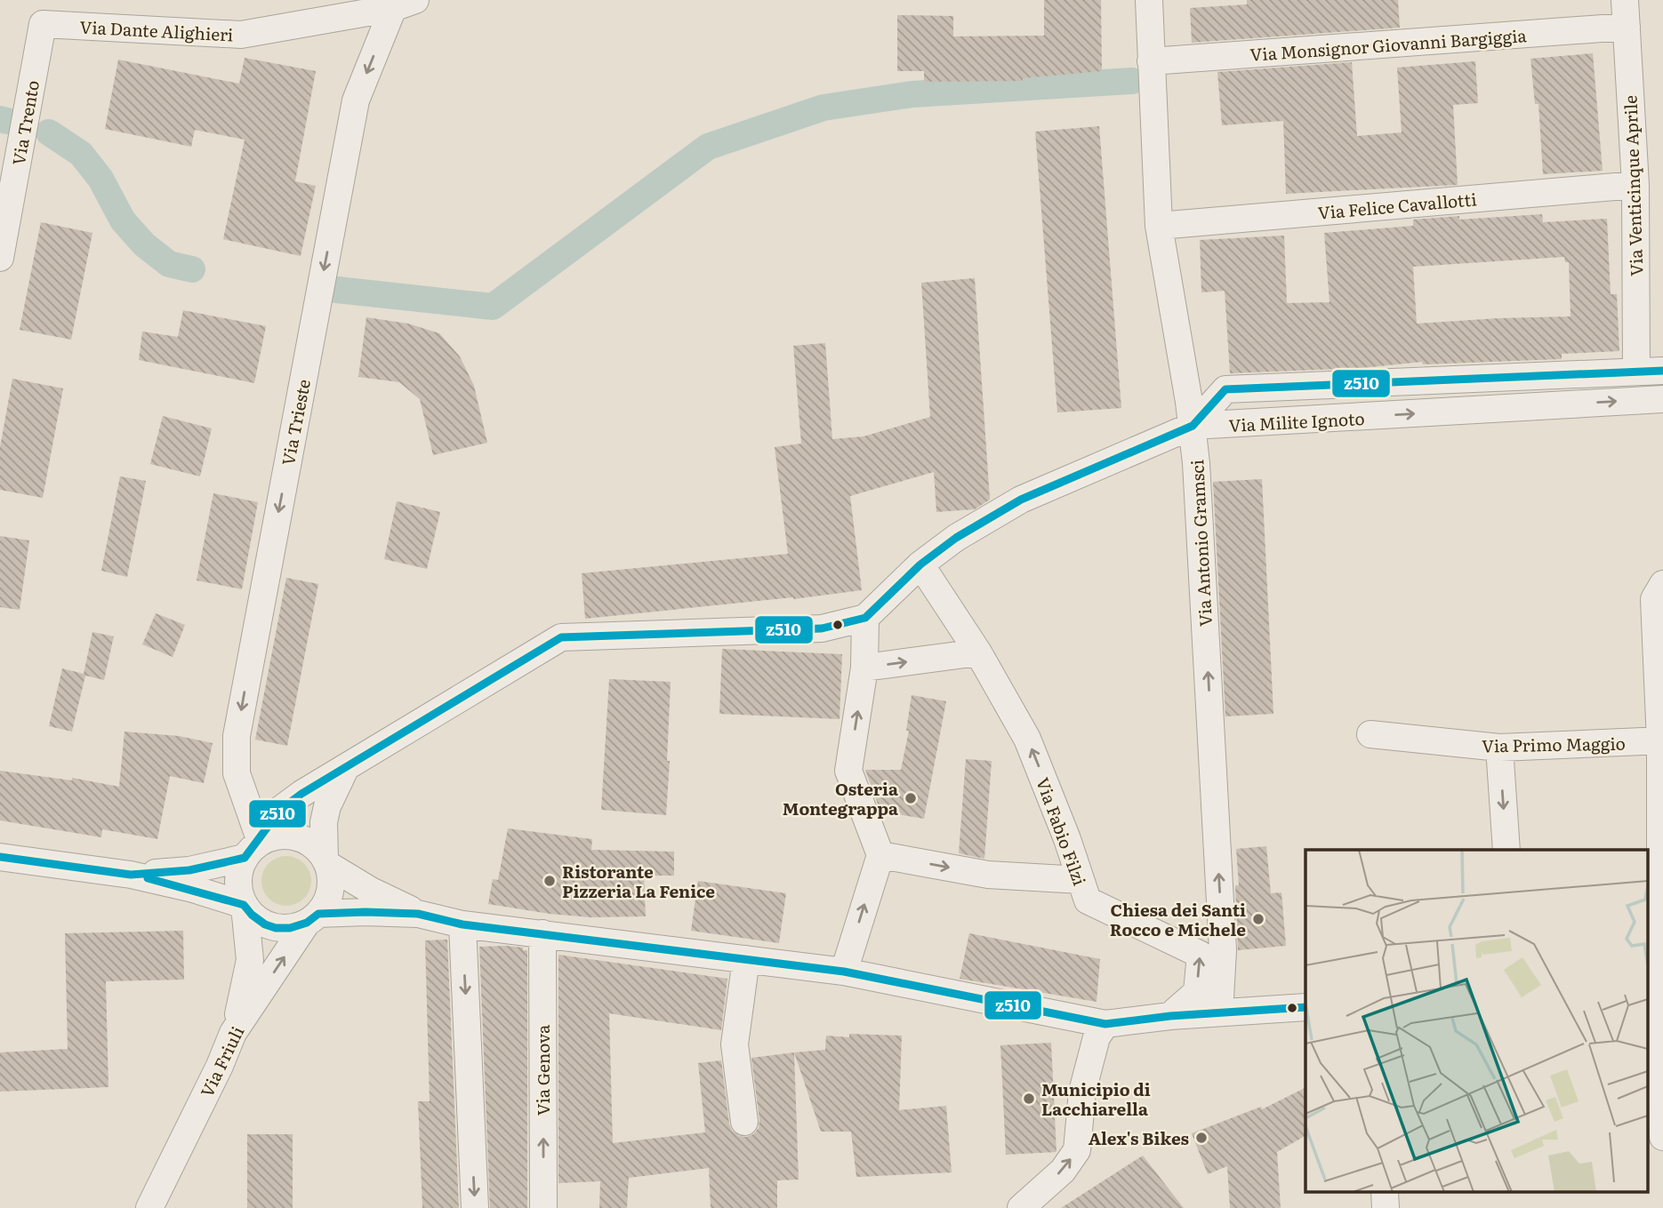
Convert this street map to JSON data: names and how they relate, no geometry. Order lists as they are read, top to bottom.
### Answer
{
  "streets": {
    "street": [
      "Via Dante Alighieri",
      "Via Monsignor Giovanni Bargiggia",
      "Via Trento",
      "Via Venticinque Aprile",
      "Via Felice Cavallotti",
      "Via Milite Ignoto",
      "Via Trieste",
      "Via Antonio Gramsci",
      "Via Primo Maggio",
      "Via Fabio Filzi",
      "Via Friuli",
      "Via Genova"
    ]
  },
  "crossings": [
    ["Via Dante Alighieri", "Via Trento"],
    ["Via Dante Alighieri", "Via Trieste"],
    ["Via Monsignor Giovanni Bargiggia", "Via Venticinque Aprile"],
    ["Via Monsignor Giovanni Bargiggia", "Via Antonio Gramsci"],
    ["Via Venticinque Aprile", "Via Felice Cavallotti"],
    ["Via Venticinque Aprile", "Via Milite Ignoto"],
    ["Via Felice Cavallotti", "Via Antonio Gramsci"],
    ["Via Milite Ignoto", "Via Antonio Gramsci"],
    ["Via Trieste", "Via Friuli"],
    ["Via Antonio Gramsci", "Via Fabio Filzi"]
  ],
  "one_way": [
    "Via Trieste",
    "Via Antonio Gramsci",
    "Via Fabio Filzi",
    "Via Friuli"
  ],
  "places": [
    "Osteria Montegrappa",
    "Ristorante Pizzeria La Fenice",
    "Chiesa dei Santi Rocco e Michele",
    "Municipio di Lacchiarella",
    "Alex's Bikes"
  ],
  "lines": ["transit line z510"]
}
